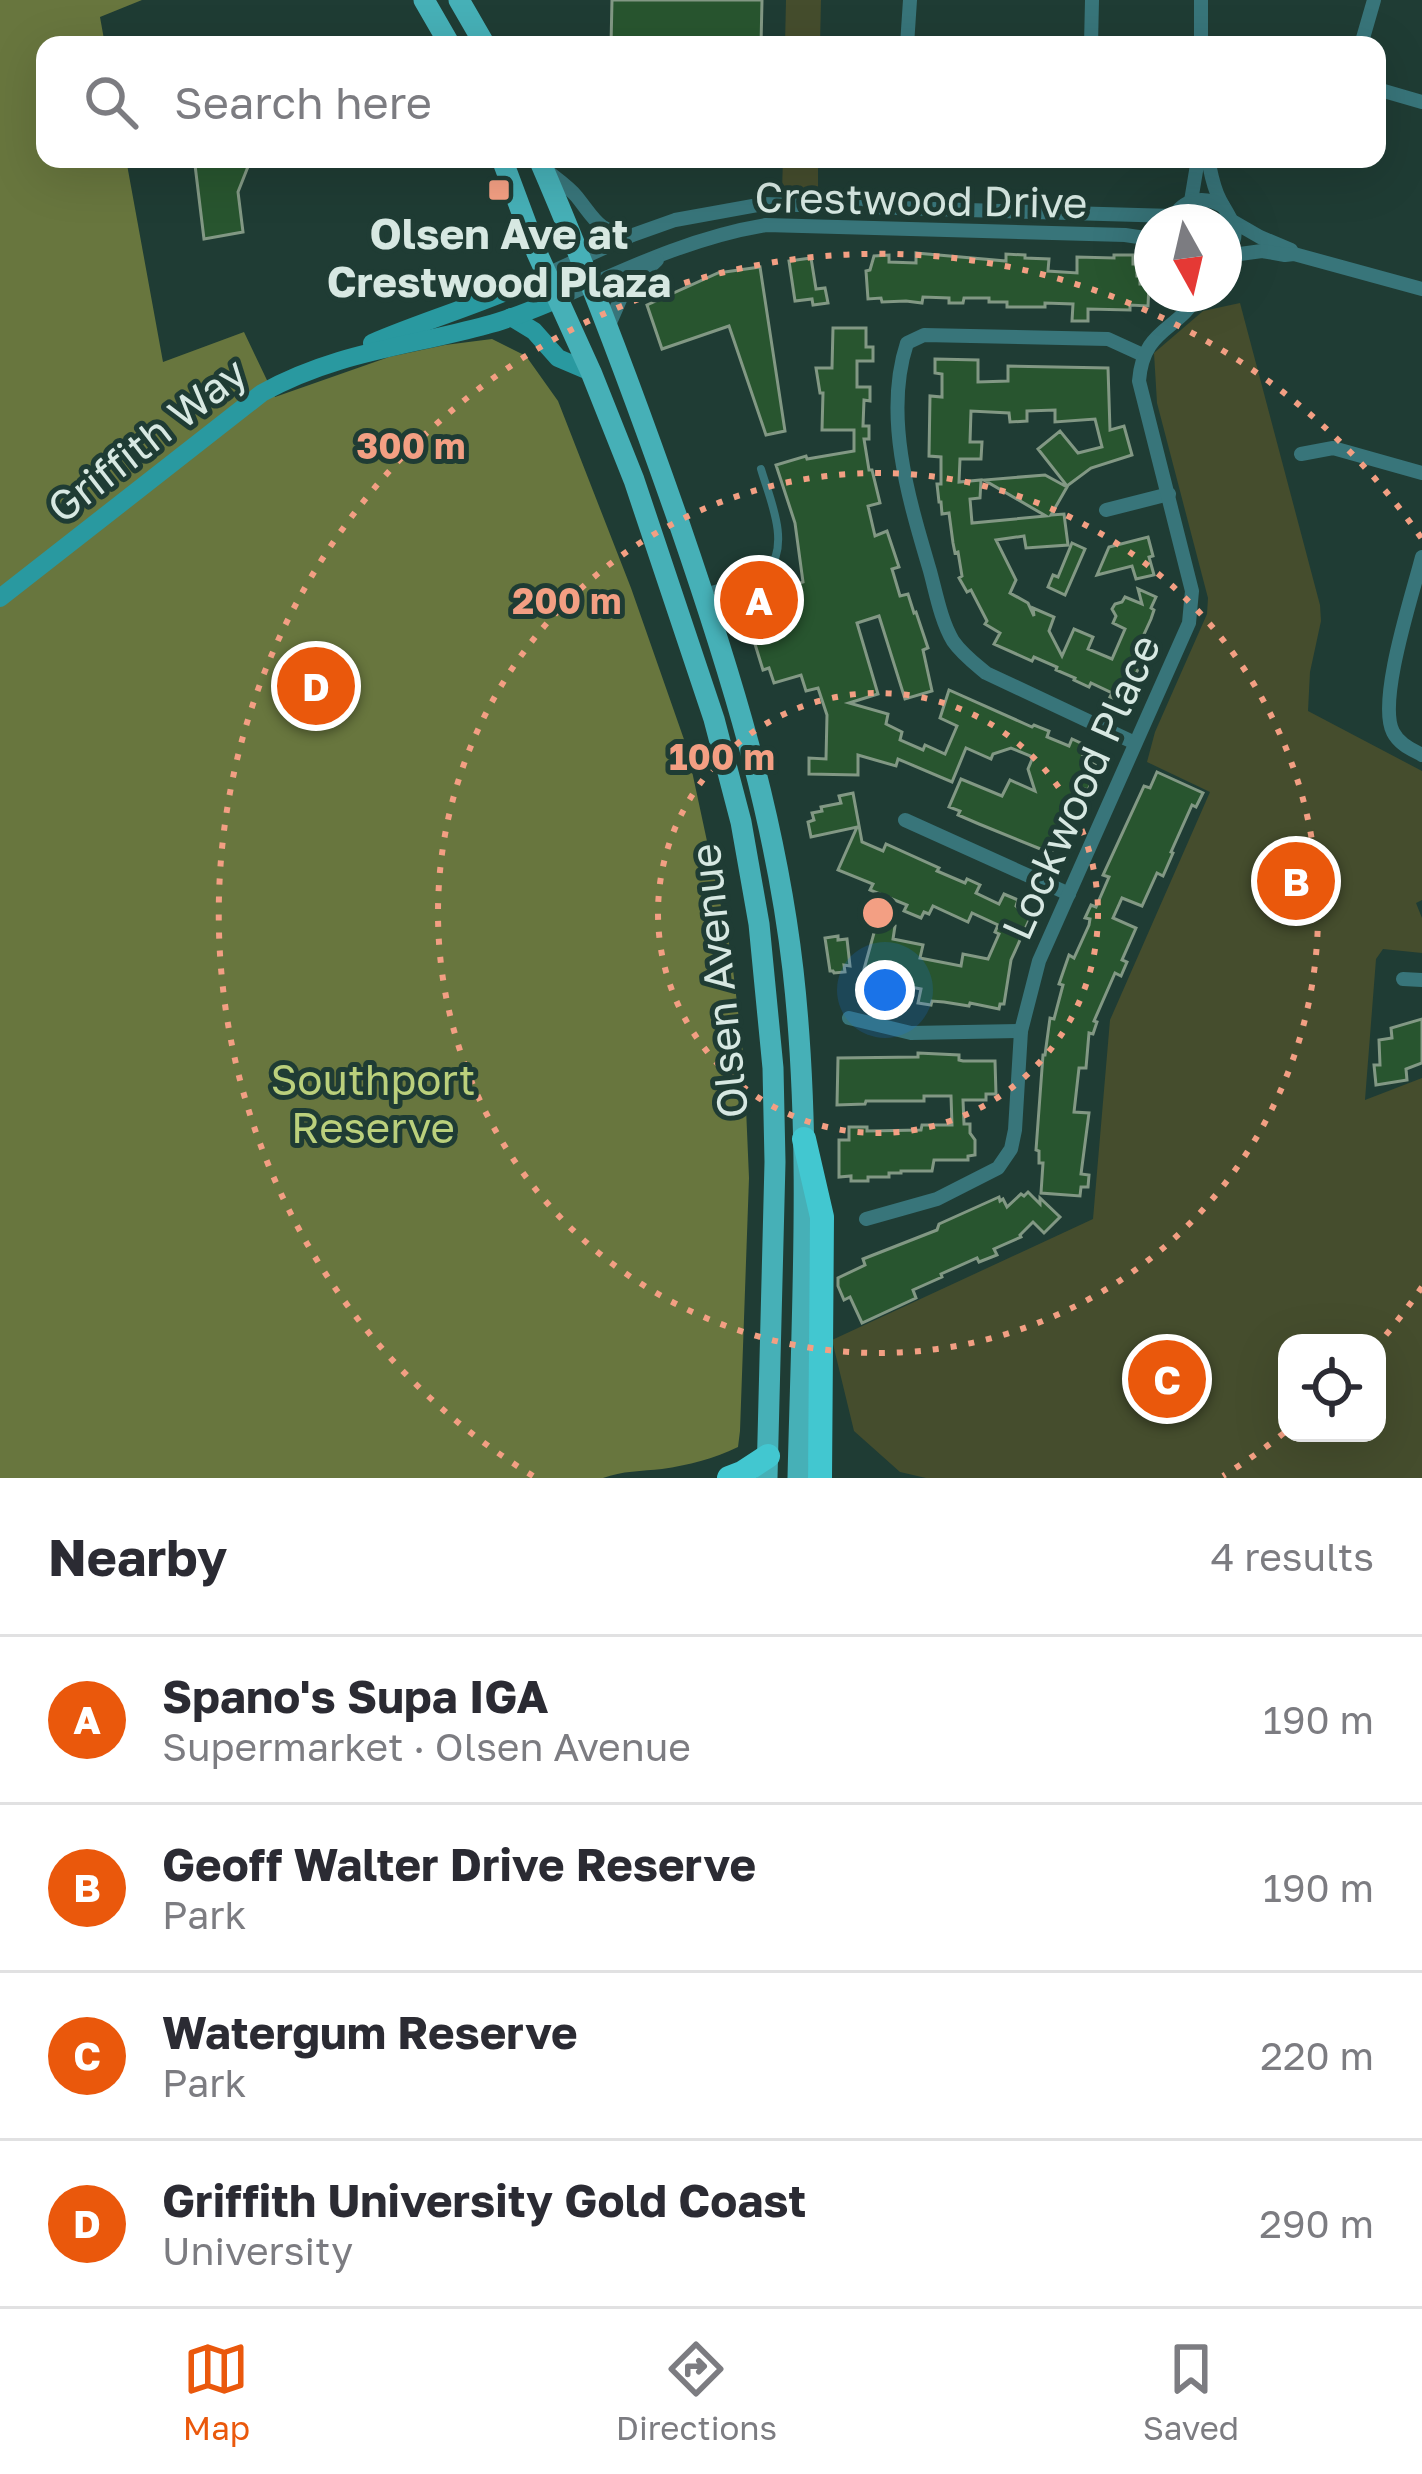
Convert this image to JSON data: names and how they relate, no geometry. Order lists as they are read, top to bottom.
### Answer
{
  "streets": {
    "main road": ["Olsen Avenue"],
    "street": ["Crestwood Drive", "Griffith Way", "Lockwood Place"]
  },
  "crossings": [
    ["Crestwood Drive", "Griffith Way"],
    ["Crestwood Drive", "Olsen Avenue"],
    ["Griffith Way", "Olsen Avenue"]
  ],
  "parks": ["Southport Reserve"],
  "places": {
    "transit": ["Olsen Ave at Crestwood Plaza"]
  },
  "north": "bottom",
  "page": {
    "search": "Search here",
    "pins": [
      "A",
      "D",
      "B",
      "C"
    ],
    "heading": ["Nearby", "4 results"],
    "list": [
      {
        "mark": "A",
        "name": "Spano's Supa IGA",
        "note": "Supermarket · Olsen Avenue",
        "value": "190 m"
      },
      {
        "mark": "B",
        "name": "Geoff Walter Drive Reserve",
        "note": "Park",
        "value": "190 m"
      },
      {
        "mark": "C",
        "name": "Watergum Reserve",
        "note": "Park",
        "value": "220 m"
      },
      {
        "mark": "D",
        "name": "Griffith University Gold Coast",
        "note": "University",
        "value": "290 m"
      }
    ],
    "nav": ["Map", "Directions", "Saved"]
  },
  "rings": ["300 m", "200 m", "100 m"]
}
